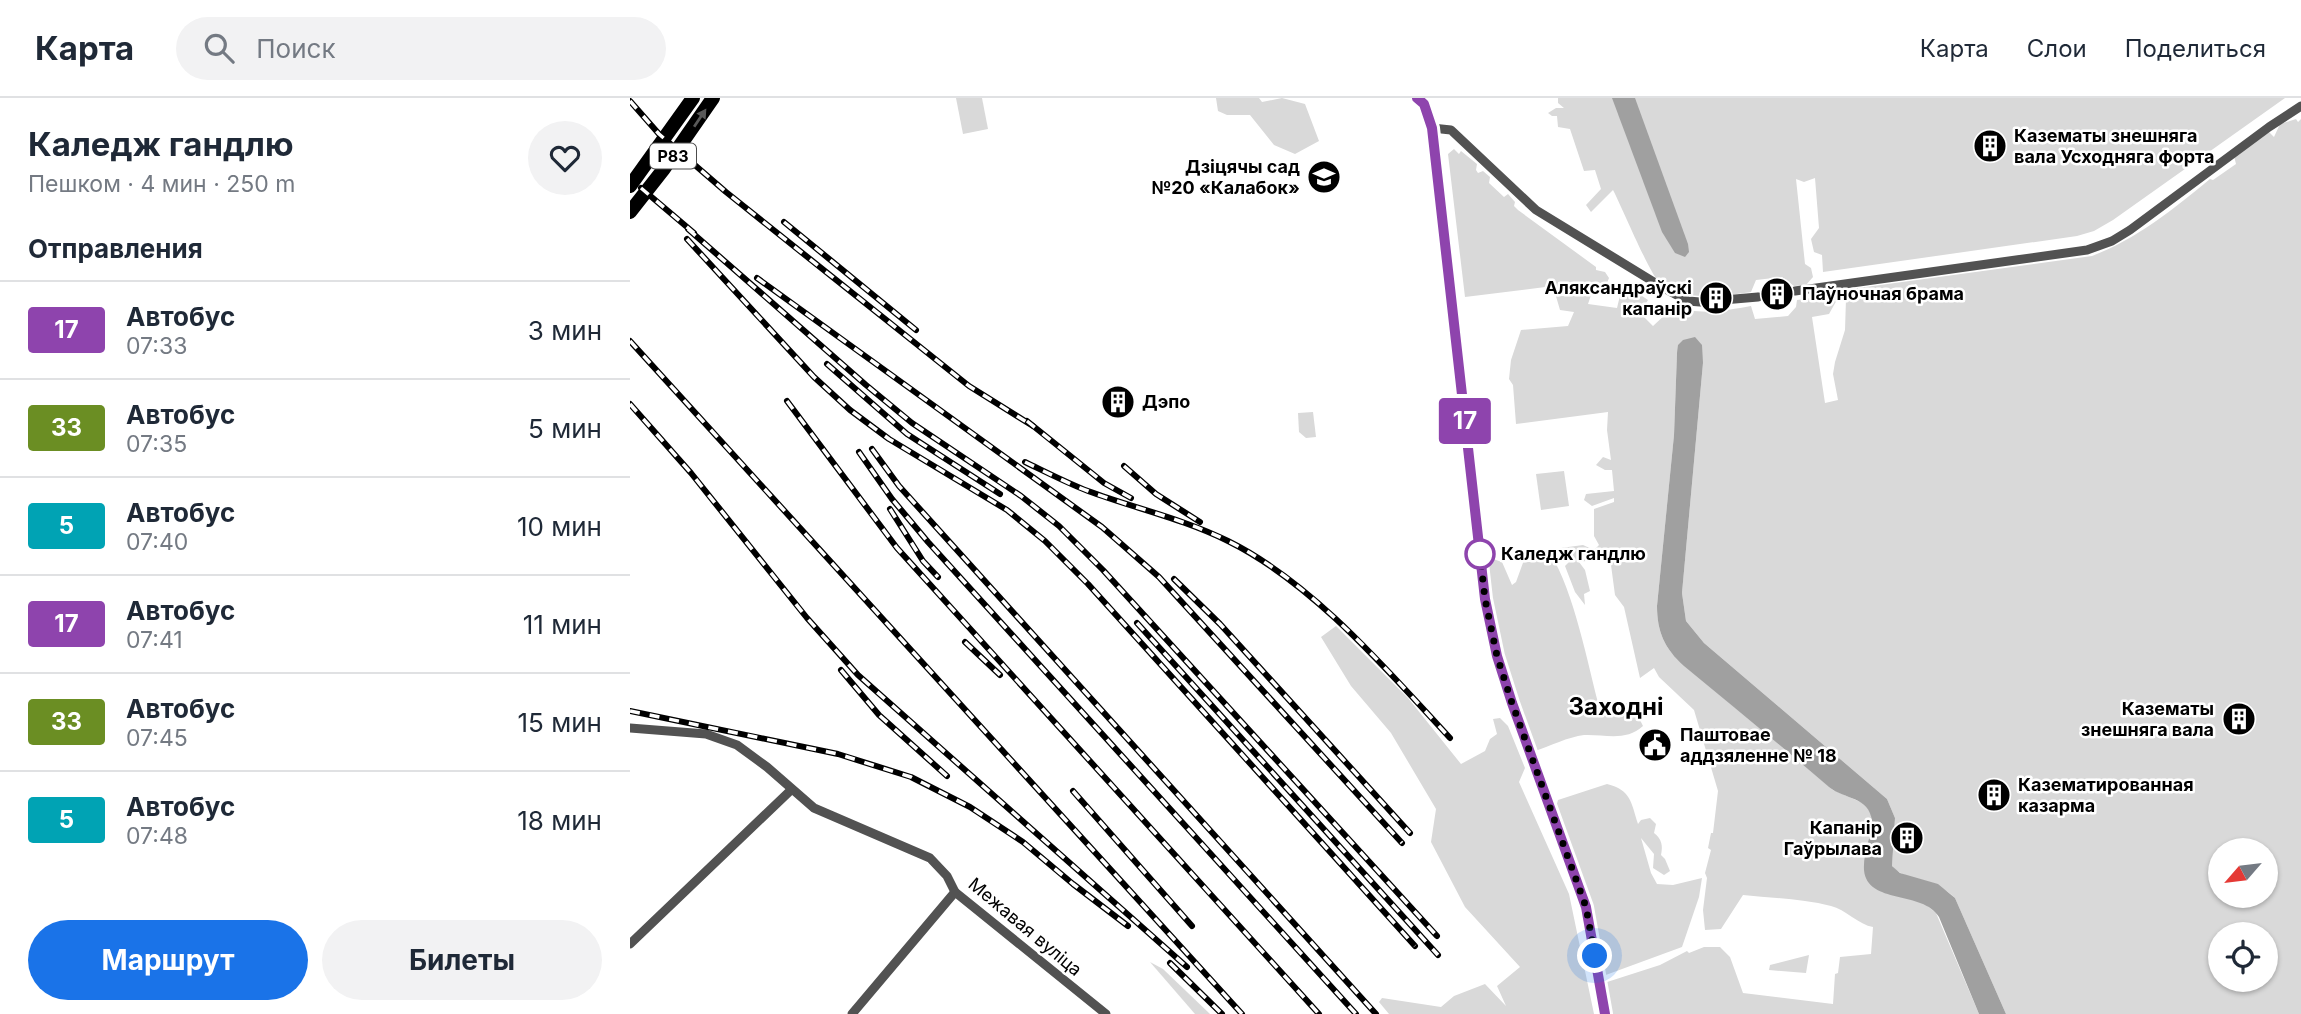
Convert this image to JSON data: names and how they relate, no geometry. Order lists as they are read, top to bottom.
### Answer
{
  "streets": {
    "highway": ["Р83"],
    "street": ["Межавая вуліца"]
  },
  "districts": ["Заходні"],
  "places": {
    "building": [
      "Казематы знешняга вала Усходняга форта",
      "Паўночная брама",
      "Аляксандраўскі капанір",
      "Дэпо",
      "Казематы знешняга вала",
      "Казематированная казарма",
      "Капанір Гаўрылава"
    ],
    "school or university": ["Дзіцячы сад №20 «Калабок»"],
    "other": ["Каледж гандлю"],
    "public building": ["Паштовае аддзяленне № 18"]
  },
  "lines": ["bus line 17"],
  "north": "bottom left",
  "page": {
    "header": "Карта",
    "search": "Поиск",
    "nav": ["Карта", "Слои", "Поделиться"],
    "heading": [
      ["Каледж гандлю", "Пешком · 4 мин · 250 m"],
      "Отправления"
    ],
    "on_map": "17",
    "list": [
      {
        "mark": "17",
        "name": "Автобус",
        "note": "07:33",
        "value": "3 мин"
      },
      {
        "mark": "33",
        "name": "Автобус",
        "note": "07:35",
        "value": "5 мин"
      },
      {
        "mark": "5",
        "name": "Автобус",
        "note": "07:40",
        "value": "10 мин"
      },
      {
        "mark": "17",
        "name": "Автобус",
        "note": "07:41",
        "value": "11 мин"
      },
      {
        "mark": "33",
        "name": "Автобус",
        "note": "07:45",
        "value": "15 мин"
      },
      {
        "mark": "5",
        "name": "Автобус",
        "note": "07:48",
        "value": "18 мин"
      }
    ],
    "buttons": ["Маршрут", "Билеты"]
  }
}
